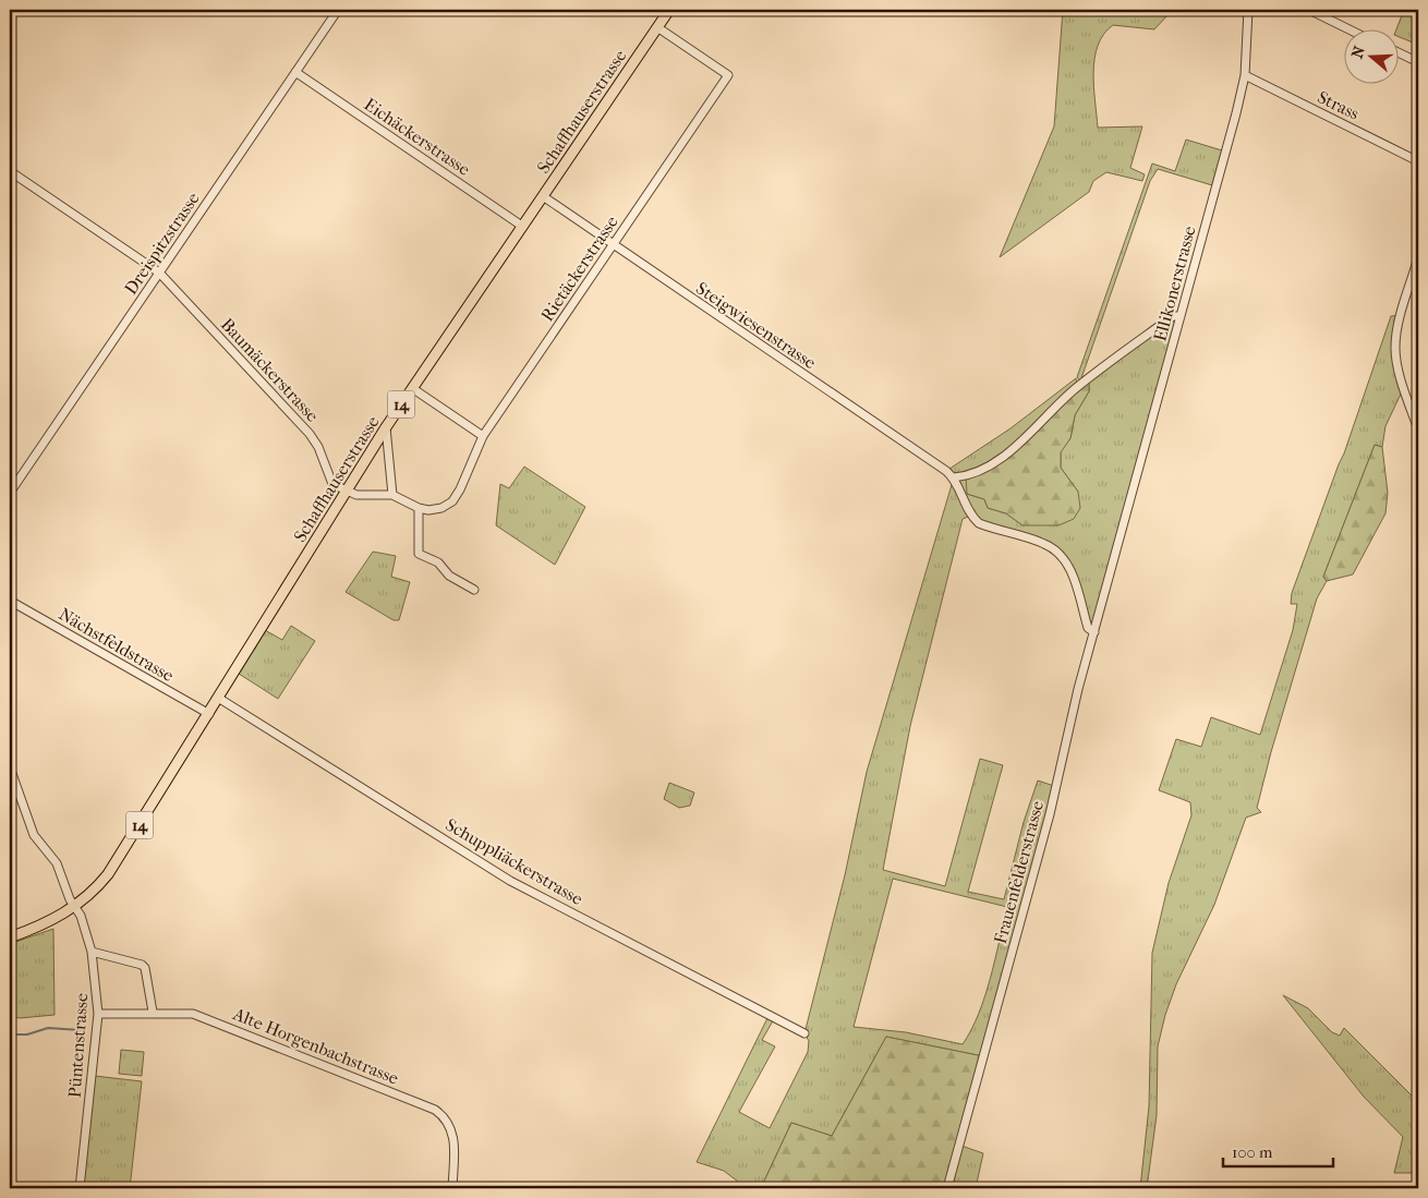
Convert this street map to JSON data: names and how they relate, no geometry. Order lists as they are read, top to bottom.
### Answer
{
  "streets": {
    "main road": ["Schaffhauserstrasse", "14"],
    "street": [
      "Strass",
      "Eichäckerstrasse",
      "Dreispitzstrasse",
      "Rietäckerstrasse",
      "Ellikonerstrasse",
      "Steigwiesenstrasse",
      "Baumäckerstrasse",
      "Nächstfeldstrasse",
      "Schuppliäckerstrasse",
      "Frauenfelderstrasse",
      "Püntenstrasse",
      "Alte Horgenbachstrasse"
    ]
  },
  "crossings": [
    ["Strass", "Ellikonerstrasse"],
    ["Schaffhauserstrasse", "Eichäckerstrasse"],
    ["Schaffhauserstrasse", "Rietäckerstrasse"],
    ["Schaffhauserstrasse", "Steigwiesenstrasse"],
    ["Schaffhauserstrasse", "Baumäckerstrasse"],
    ["Schaffhauserstrasse", "Nächstfeldstrasse"],
    ["Schaffhauserstrasse", "Schuppliäckerstrasse"],
    ["Schaffhauserstrasse", "Püntenstrasse"],
    ["Eichäckerstrasse", "Dreispitzstrasse"],
    ["Dreispitzstrasse", "Baumäckerstrasse"],
    ["Rietäckerstrasse", "Steigwiesenstrasse"],
    ["Ellikonerstrasse", "Frauenfelderstrasse"],
    ["Püntenstrasse", "Alte Horgenbachstrasse"]
  ],
  "scale_bar": "100 m",
  "north": "left"
}
